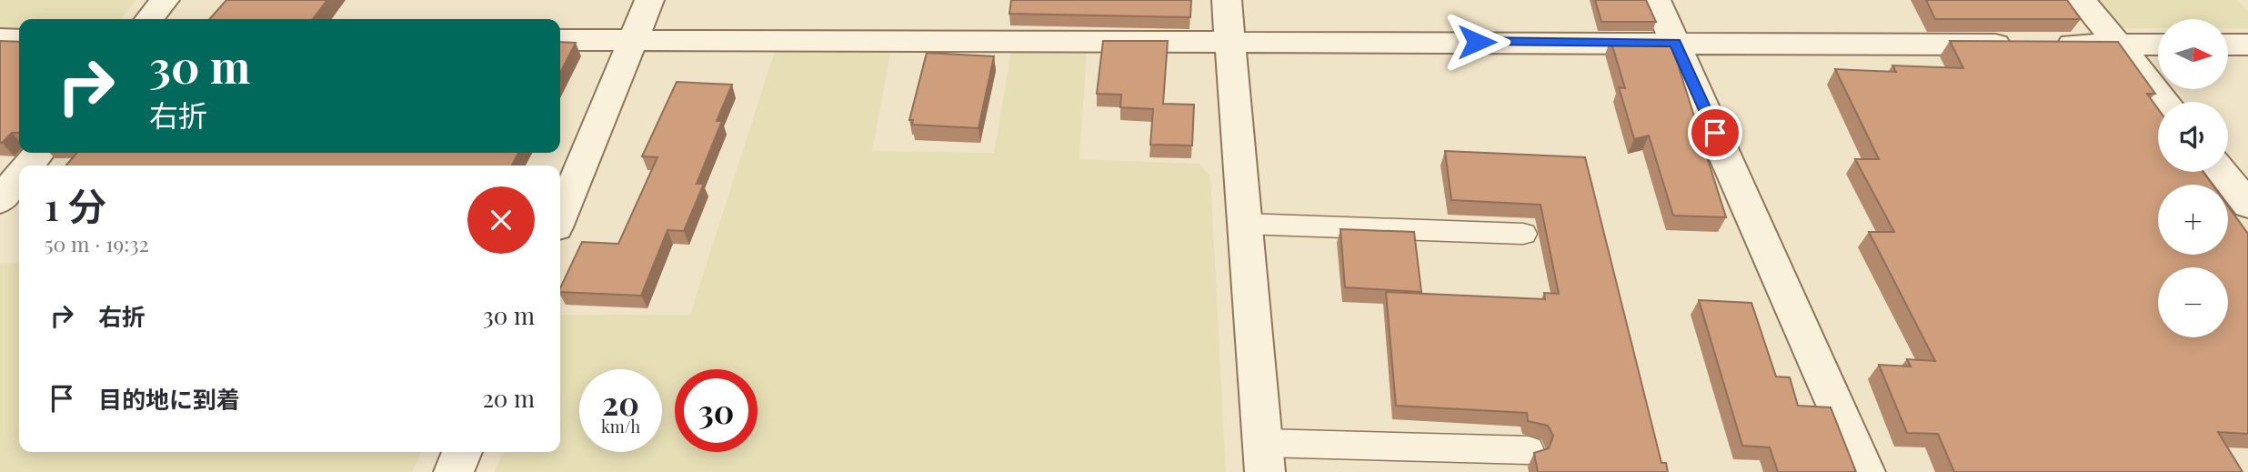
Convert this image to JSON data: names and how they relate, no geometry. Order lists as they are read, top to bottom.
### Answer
{
  "north": "right",
  "page": {
    "map_buttons": ["+", "−"],
    "turn": ["30 m", "右折"],
    "heading": ["1 分", "50 m · 19:32"],
    "list": [
      {
        "name": "右折",
        "value": "30 m"
      },
      {
        "name": "目的地に到着",
        "value": "20 m"
      }
    ],
    "speed": "20 km/h",
    "limit": "30"
  }
}
